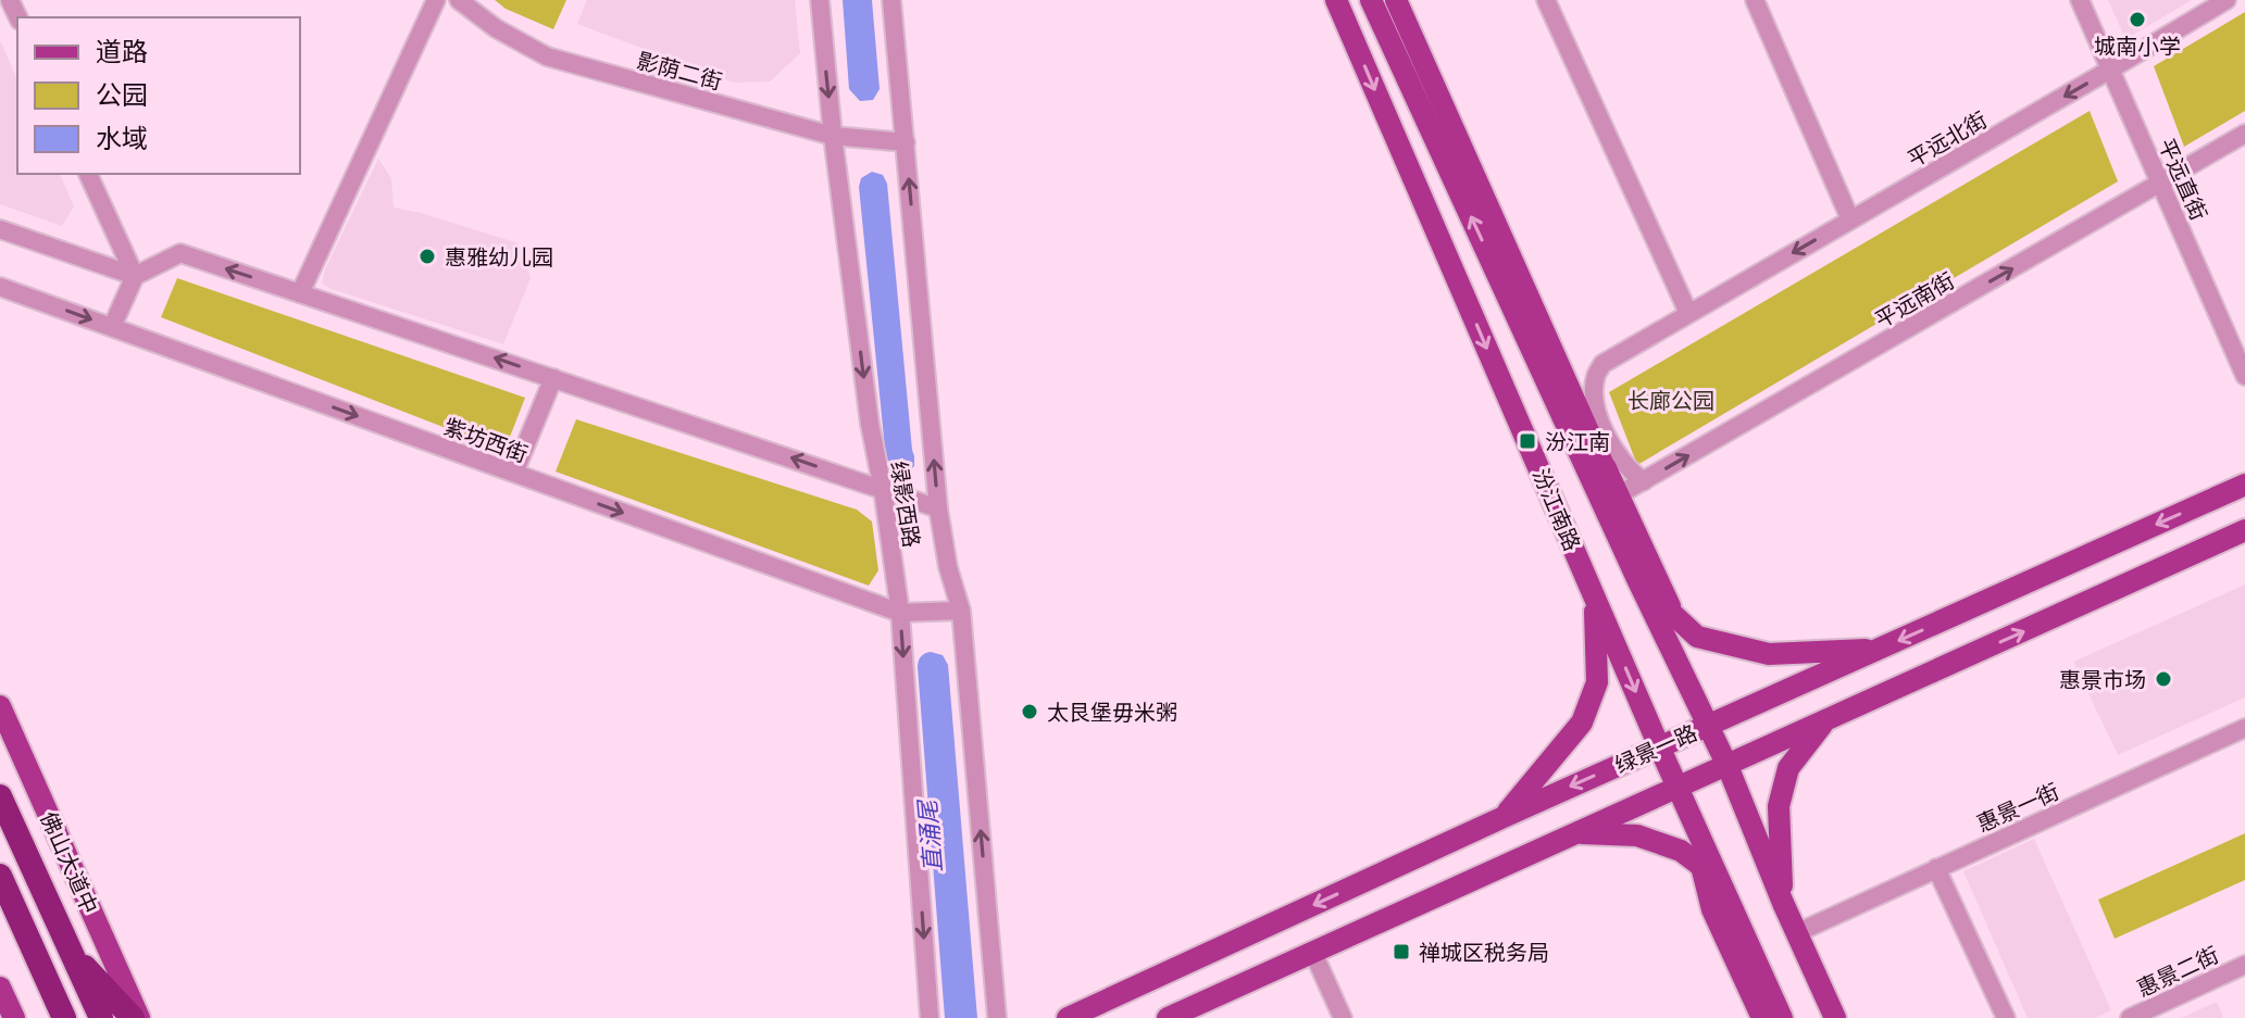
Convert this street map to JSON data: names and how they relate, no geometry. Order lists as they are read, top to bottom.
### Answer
{
  "streets": {
    "highway": ["佛山大道中"],
    "main road": ["汾江南路", "绿景一路"],
    "street": [
      "影荫二街",
      "平远北街",
      "平远直街",
      "平远南街",
      "紫坊西街",
      "绿影西路",
      "惠景一街",
      "惠景二街"
    ]
  },
  "crossings": [
    ["影荫二街", "绿影西路"],
    ["平远北街", "平远直街"],
    ["平远直街", "平远南街"],
    ["平远南街", "汾江南路"],
    ["紫坊西街", "绿影西路"],
    ["汾江南路", "绿景一路"]
  ],
  "one_way": ["平远北街", "平远南街"],
  "water": ["直涌尾"],
  "parks": ["长廊公园"],
  "places": {
    "other": [
      "城南小学",
      "惠雅幼儿园",
      "惠景市场",
      "太艮堡毋米粥"
    ],
    "transit": ["汾江南", "禅城区税务局"]
  },
  "legend": ["道路", "公园", "水域"]
}
